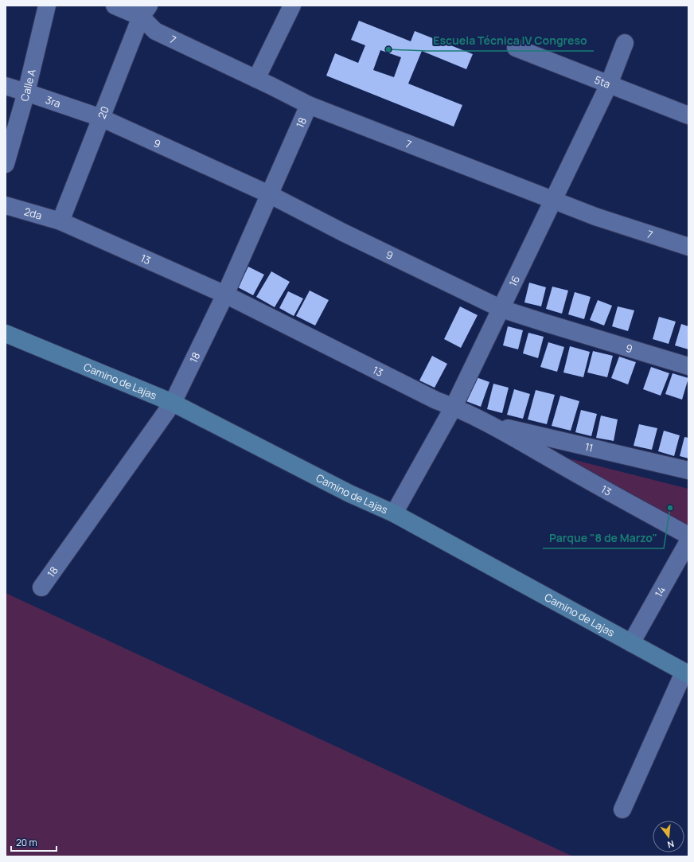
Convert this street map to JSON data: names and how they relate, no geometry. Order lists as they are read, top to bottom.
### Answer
{
  "streets": {
    "street": [
      "7",
      "5ta",
      "Calle A",
      "3ra",
      "20",
      "18",
      "9",
      "2da",
      "13",
      "16",
      "Camino de Lajas",
      "11",
      "14"
    ]
  },
  "crossings": [
    ["7", "20"],
    ["7", "18"],
    ["7", "16"],
    ["5ta", "16"],
    ["Calle A", "3ra"],
    ["3ra", "20"],
    ["3ra", "9"],
    ["20", "9"],
    ["20", "2da"],
    ["20", "13"],
    ["18", "9"],
    ["18", "13"],
    ["18", "Camino de Lajas"],
    ["9", "16"],
    ["2da", "13"],
    ["13", "16"],
    ["13", "11"],
    ["16", "Camino de Lajas"],
    ["Camino de Lajas", "14"]
  ],
  "places": ["Escuela Técnica IV Congreso", "Parque \"8 de Marzo\""],
  "scale_bar": "20 m",
  "north": "bottom"
}
